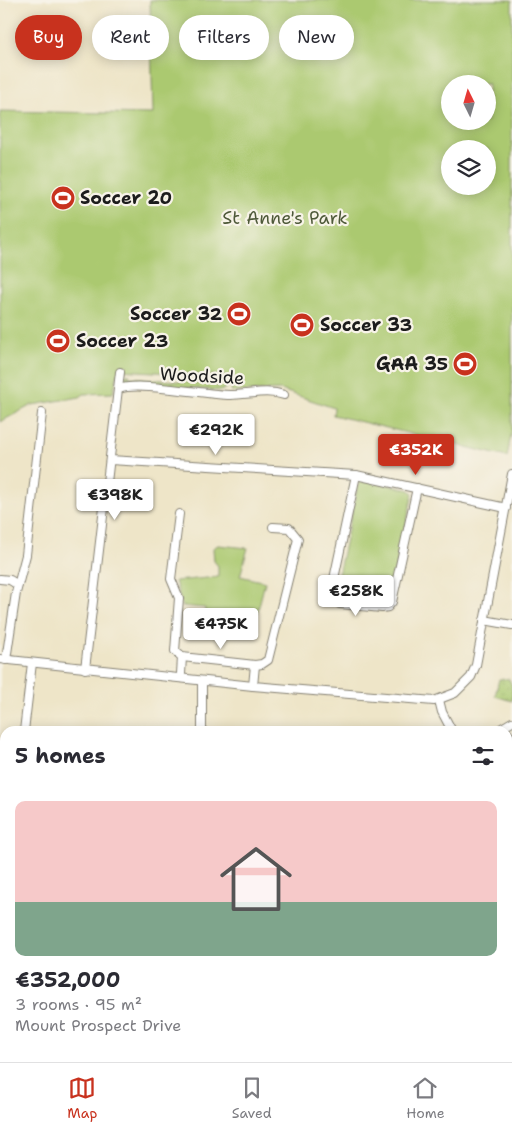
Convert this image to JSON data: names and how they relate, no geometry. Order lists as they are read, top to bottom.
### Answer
{
  "streets": {
    "street": ["Woodside"]
  },
  "parks": ["St Anne's Park"],
  "places": {
    "sports": [
      "Soccer 20",
      "Soccer 32",
      "Soccer 33",
      "Soccer 23",
      "GAA 35"
    ]
  },
  "north": "top",
  "page": {
    "chip": [
      "Buy",
      "Rent",
      "Filters",
      "New"
    ],
    "price": [
      "€292K",
      "€352K",
      "€398K",
      "€258K",
      "€475K"
    ],
    "heading": "5 homes",
    "list": [
      {
        "name": "€352,000",
        "note": "3 rooms · 95 m² · Mount Prospect Drive"
      }
    ],
    "tabs": ["Map", "Saved", "Home"]
  }
}
